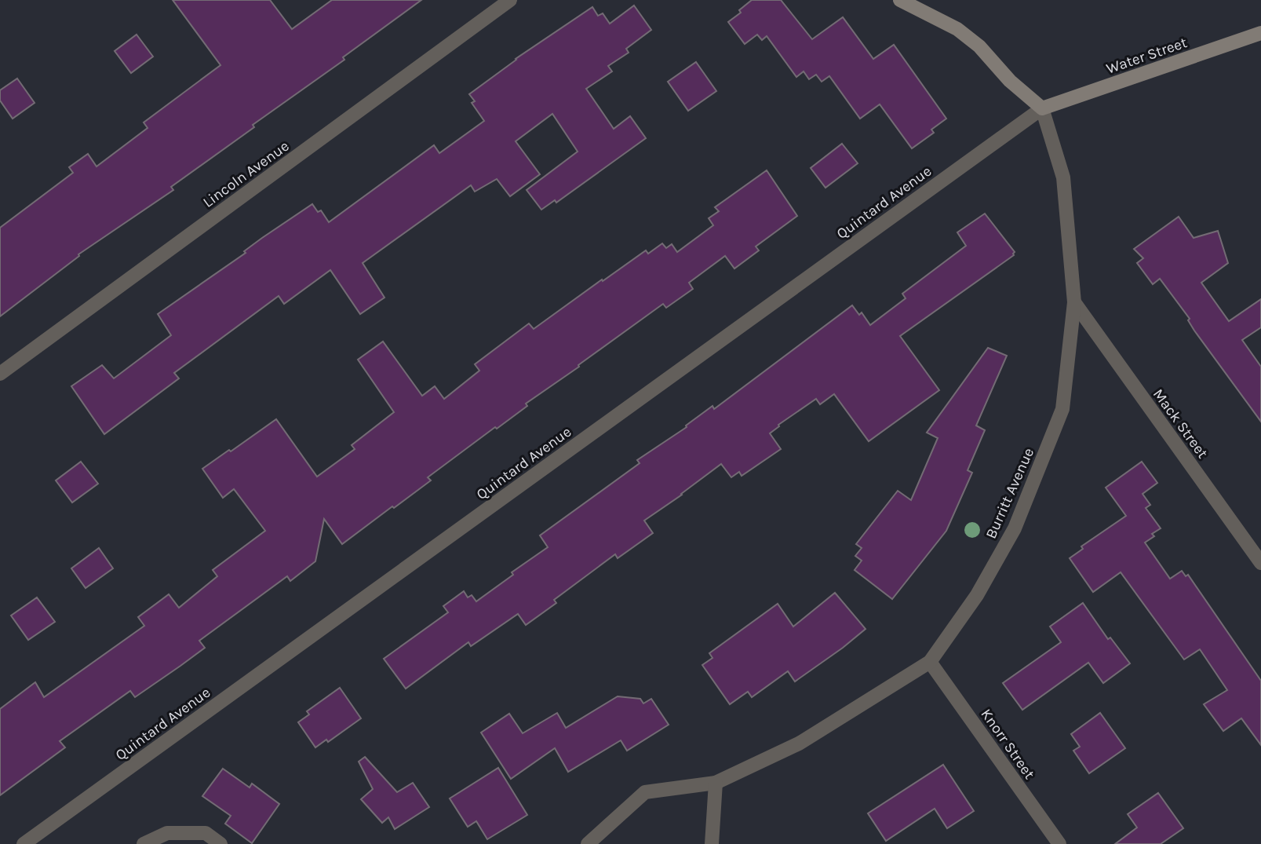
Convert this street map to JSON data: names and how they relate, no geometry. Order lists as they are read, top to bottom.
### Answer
{
  "streets": {
    "main road": ["Water Street"],
    "street": [
      "Lincoln Avenue",
      "Quintard Avenue",
      "Mack Street",
      "Burritt Avenue",
      "Knorr Street"
    ]
  },
  "crossings": [
    ["Water Street", "Quintard Avenue"],
    ["Water Street", "Burritt Avenue"],
    ["Quintard Avenue", "Burritt Avenue"],
    ["Mack Street", "Burritt Avenue"],
    ["Burritt Avenue", "Knorr Street"]
  ]
}
